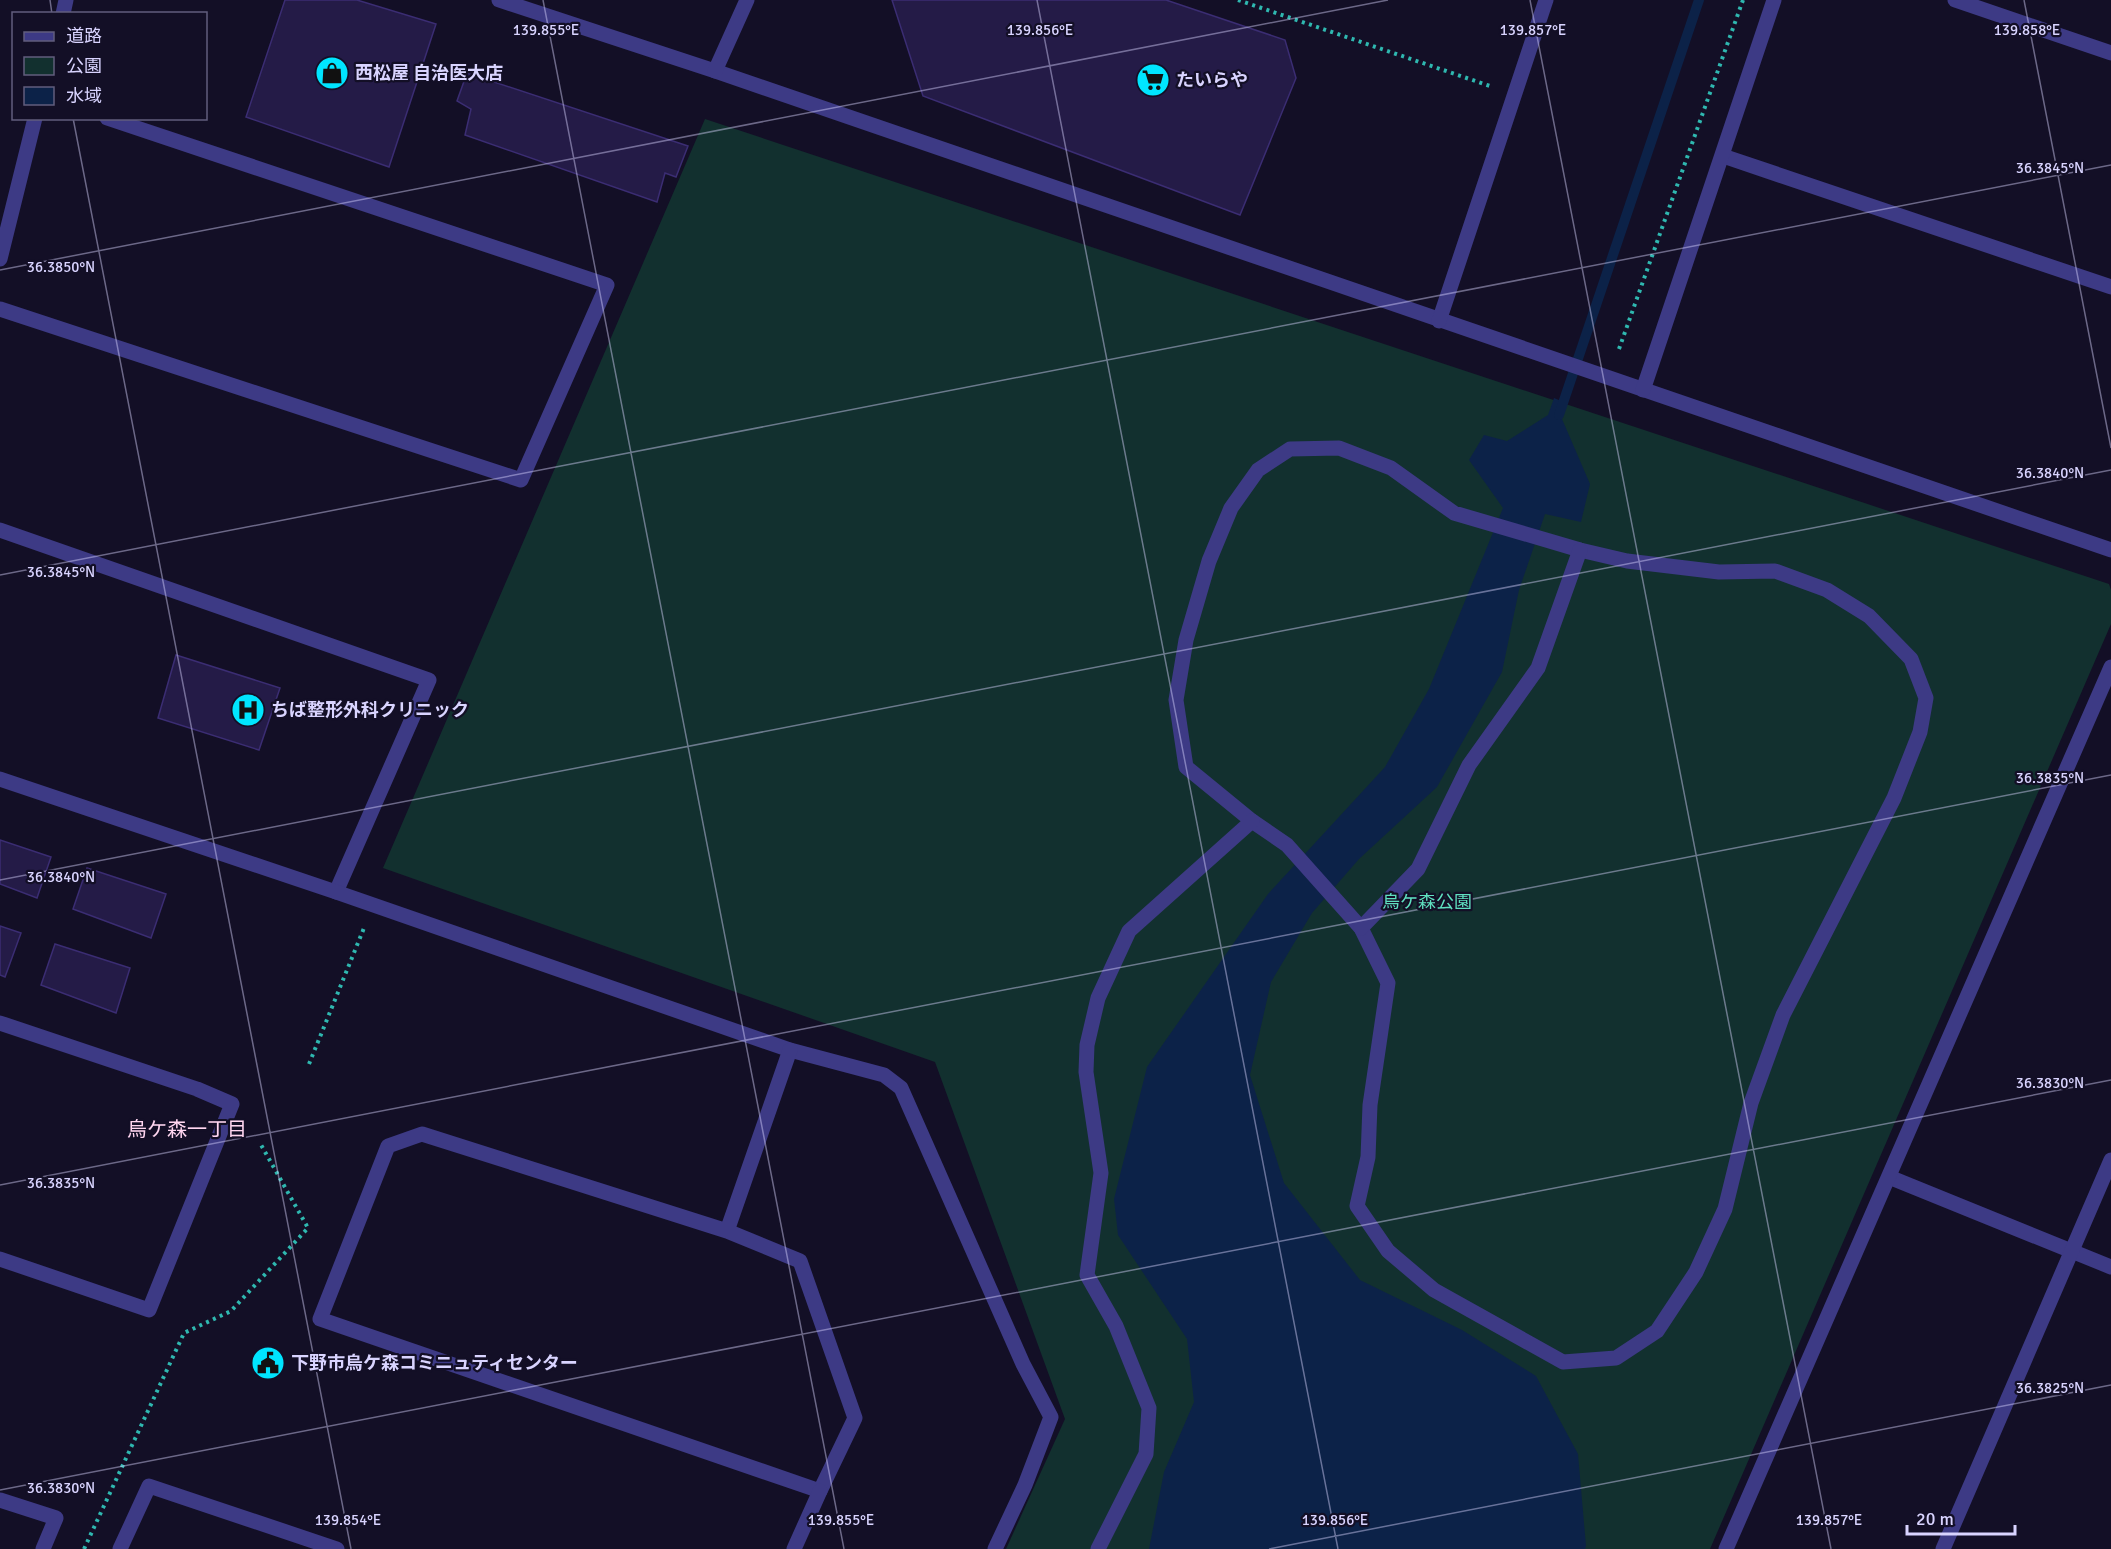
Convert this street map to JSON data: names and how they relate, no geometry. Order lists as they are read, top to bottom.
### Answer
{
  "districts": ["烏ケ森一丁目"],
  "parks": ["烏ケ森公園"],
  "places": {
    "shop": ["西松屋 自治医大店"],
    "supermarket": ["たいらや"],
    "hospital": ["ちば整形外科クリニック"],
    "public building": ["下野市烏ケ森コミニュティセンター"]
  },
  "legend": ["道路", "公園", "水域"],
  "scale_bar": "20 m",
  "coordinates": [
    "139.855°E",
    "139.856°E",
    "139.857°E",
    "139.858°E",
    "36.3845°N",
    "36.3850°N",
    "36.3840°N",
    "36.3835°N",
    "36.3830°N",
    "36.3825°N",
    "139.854°E"
  ]
}
